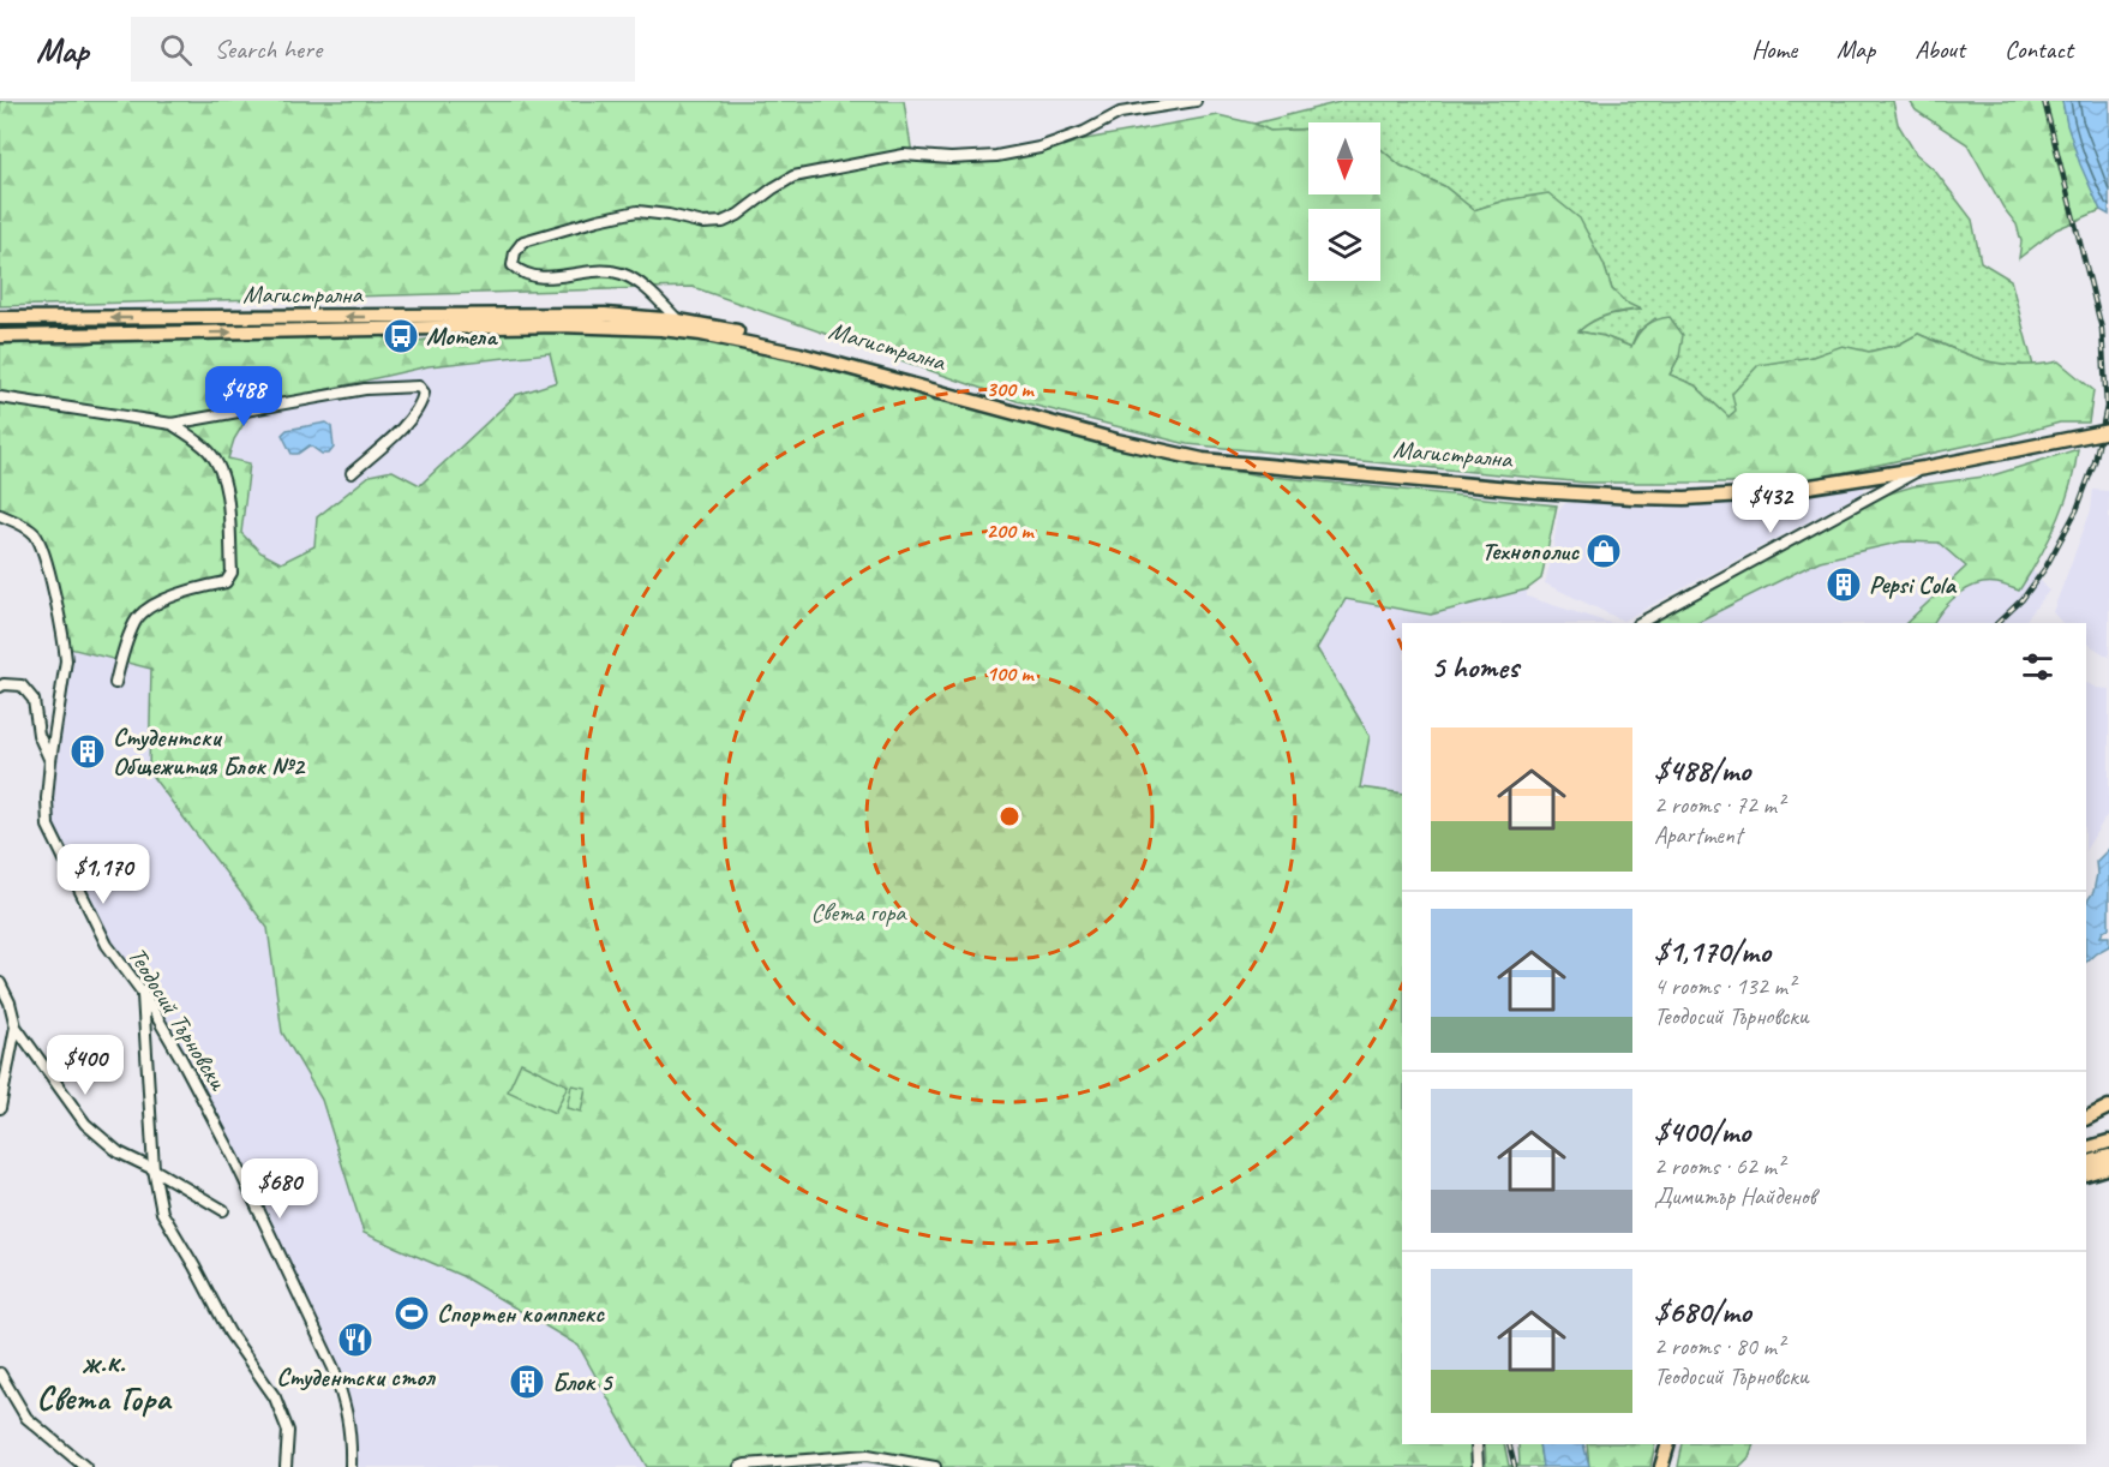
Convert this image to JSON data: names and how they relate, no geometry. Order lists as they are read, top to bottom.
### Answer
{
  "streets": {
    "main road": ["Магистрална"],
    "street": ["Теодосий Търновски"]
  },
  "districts": ["ж.к. Света Гора"],
  "parks": ["Света гора"],
  "places": {
    "bus stop": ["Мотела"],
    "shop": ["Технополис"],
    "building": ["Pepsi Cola", "Студентски Общежития Блок №2", "Блок 5"],
    "sports": ["Спортен комплекс"],
    "restaurant": ["Студентски стол"]
  },
  "north": "bottom",
  "page": {
    "header": "Map",
    "search": "Search here",
    "nav": [
      "Home",
      "Map",
      "About",
      "Contact"
    ],
    "price": [
      "$488",
      "$432",
      "$1,170",
      "$400",
      "$680"
    ],
    "heading": "5 homes",
    "list": [
      {
        "name": "$488/mo",
        "note": "2 rooms · 72 m² · Apartment"
      },
      {
        "name": "$1,170/mo",
        "note": "4 rooms · 132 m² · Теодосий Търновски"
      },
      {
        "name": "$400/mo",
        "note": "2 rooms · 62 m² · Димитър Найденов"
      },
      {
        "name": "$680/mo",
        "note": "2 rooms · 80 m² · Теодосий Търновски"
      }
    ]
  },
  "rings": ["300 m", "200 m", "100 m"]
}
